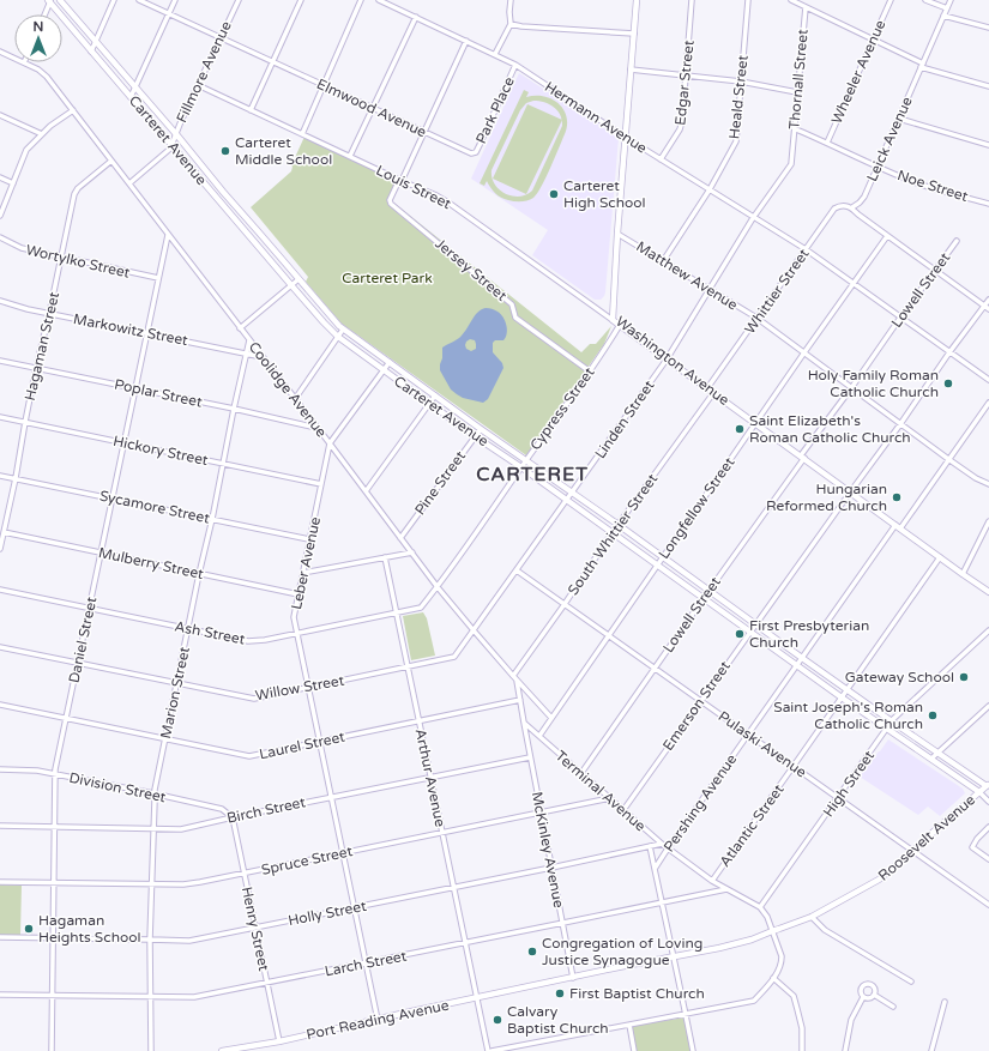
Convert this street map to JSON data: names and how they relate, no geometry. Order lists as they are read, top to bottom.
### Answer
{
  "streets": {
    "street": [
      "Fillmore Avenue",
      "Wheeler Avenue",
      "Thornall Street",
      "Edgar Street",
      "Heald Street",
      "Elmwood Avenue",
      "Park Place",
      "Hermann Avenue",
      "Leick Avenue",
      "Carteret Avenue",
      "Noe Street",
      "Louis Street",
      "Wortylko Street",
      "Jersey Street",
      "Matthew Avenue",
      "Lowell Street",
      "Whittier Street",
      "Markowitz Street",
      "Hagaman Street",
      "Washington Avenue",
      "Coolidge Avenue",
      "Poplar Street",
      "Cypress Street",
      "Linden Street",
      "Hickory Street",
      "Pine Street",
      "Sycamore Street",
      "Longfellow Street",
      "South Whittier Street",
      "Mulberry Street",
      "Leber Avenue",
      "Ash Street",
      "Daniel Street",
      "Willow Street",
      "Marion Street",
      "Emerson Street",
      "Pulaski Avenue",
      "Laurel Street",
      "Arthur Avenue",
      "High Street",
      "Division Street",
      "Terminal Avenue",
      "Pershing Avenue",
      "Birch Street",
      "Atlantic Street",
      "Roosevelt Avenue",
      "McKinley Avenue",
      "Spruce Street",
      "Holly Street",
      "Henry Street",
      "Larch Street",
      "Port Reading Avenue"
    ]
  },
  "crossings": [
    ["Fillmore Avenue", "Elmwood Avenue"],
    ["Fillmore Avenue", "Carteret Avenue"],
    ["Fillmore Avenue", "Louis Street"],
    ["Fillmore Avenue", "Coolidge Avenue"],
    ["Wheeler Avenue", "Noe Street"],
    ["Thornall Street", "Noe Street"],
    ["Thornall Street", "Linden Street"],
    ["Edgar Street", "Hermann Avenue"],
    ["Heald Street", "Hermann Avenue"],
    ["Heald Street", "Matthew Avenue"],
    ["Elmwood Avenue", "Park Place"],
    ["Elmwood Avenue", "Jersey Street"],
    ["Park Place", "Hermann Avenue"],
    ["Hermann Avenue", "Jersey Street"],
    ["Hermann Avenue", "Lowell Street"],
    ["Hermann Avenue", "Whittier Street"],
    ["Hermann Avenue", "Washington Avenue"],
    ["Hermann Avenue", "Linden Street"],
    ["Hermann Avenue", "Longfellow Street"],
    ["Hermann Avenue", "Emerson Street"],
    ["Leick Avenue", "Noe Street"],
    ["Leick Avenue", "Whittier Street"],
    ["Carteret Avenue", "Lowell Street"],
    ["Carteret Avenue", "Cypress Street"],
    ["Carteret Avenue", "Linden Street"],
    ["Carteret Avenue", "Pine Street"],
    ["Carteret Avenue", "Longfellow Street"],
    ["Carteret Avenue", "South Whittier Street"],
    ["Carteret Avenue", "Emerson Street"],
    ["Carteret Avenue", "High Street"],
    ["Carteret Avenue", "Pershing Avenue"],
    ["Carteret Avenue", "Atlantic Street"],
    ["Carteret Avenue", "Roosevelt Avenue"],
    ["Louis Street", "Jersey Street"],
    ["Louis Street", "Washington Avenue"],
    ["Wortylko Street", "Hagaman Street"],
    ["Wortylko Street", "Daniel Street"],
    ["Jersey Street", "Cypress Street"],
    ["Matthew Avenue", "Lowell Street"],
    ["Matthew Avenue", "Whittier Street"],
    ["Matthew Avenue", "Washington Avenue"],
    ["Matthew Avenue", "Linden Street"],
    ["Matthew Avenue", "Longfellow Street"],
    ["Matthew Avenue", "Emerson Street"],
    ["Matthew Avenue", "Pershing Avenue"],
    ["Lowell Street", "Washington Avenue"],
    ["Lowell Street", "Pulaski Avenue"],
    ["Lowell Street", "Terminal Avenue"],
    ["Whittier Street", "Washington Avenue"],
    ["Markowitz Street", "Hagaman Street"],
    ["Markowitz Street", "Coolidge Avenue"],
    ["Markowitz Street", "Daniel Street"],
    ["Markowitz Street", "Marion Street"],
    ["Hagaman Street", "Coolidge Avenue"],
    ["Hagaman Street", "Poplar Street"],
    ["Hagaman Street", "Hickory Street"],
    ["Hagaman Street", "Sycamore Street"],
    ["Hagaman Street", "Mulberry Street"],
    ["Washington Avenue", "Cypress Street"],
    ["Washington Avenue", "Linden Street"],
    ["Washington Avenue", "Longfellow Street"],
    ["Washington Avenue", "South Whittier Street"],
    ["Washington Avenue", "Emerson Street"],
    ["Washington Avenue", "Pershing Avenue"],
    ["Washington Avenue", "Atlantic Street"],
    ["Coolidge Avenue", "Poplar Street"],
    ["Coolidge Avenue", "Cypress Street"],
    ["Coolidge Avenue", "Linden Street"],
    ["Coolidge Avenue", "Pine Street"],
    ["Coolidge Avenue", "Longfellow Street"],
    ["Coolidge Avenue", "South Whittier Street"],
    ["Coolidge Avenue", "Leber Avenue"],
    ["Coolidge Avenue", "Ash Street"],
    ["Coolidge Avenue", "Daniel Street"],
    ["Coolidge Avenue", "Willow Street"],
    ["Coolidge Avenue", "Marion Street"],
    ["Coolidge Avenue", "McKinley Avenue"],
    ["Poplar Street", "Daniel Street"],
    ["Poplar Street", "Marion Street"],
    ["Cypress Street", "Ash Street"],
    ["Linden Street", "Willow Street"],
    ["Linden Street", "Pulaski Avenue"],
    ["Hickory Street", "Leber Avenue"],
    ["Hickory Street", "Daniel Street"],
    ["Hickory Street", "Marion Street"],
    ["Sycamore Street", "Leber Avenue"],
    ["Sycamore Street", "Daniel Street"],
    ["Sycamore Street", "Marion Street"],
    ["Longfellow Street", "Pulaski Avenue"],
    ["Longfellow Street", "Terminal Avenue"],
    ["South Whittier Street", "Pulaski Avenue"],
    ["Mulberry Street", "Leber Avenue"],
    ["Mulberry Street", "Daniel Street"],
    ["Mulberry Street", "Marion Street"],
    ["Leber Avenue", "Ash Street"],
    ["Leber Avenue", "Willow Street"],
    ["Leber Avenue", "Laurel Street"],
    ["Leber Avenue", "Birch Street"],
    ["Leber Avenue", "Spruce Street"],
    ["Leber Avenue", "Holly Street"],
    ["Leber Avenue", "Larch Street"],
    ["Leber Avenue", "Port Reading Avenue"],
    ["Ash Street", "Daniel Street"],
    ["Ash Street", "Marion Street"],
    ["Ash Street", "Arthur Avenue"],
    ["Daniel Street", "Willow Street"],
    ["Daniel Street", "Laurel Street"],
    ["Daniel Street", "Division Street"],
    ["Daniel Street", "Birch Street"],
    ["Daniel Street", "Spruce Street"],
    ["Daniel Street", "Holly Street"],
    ["Daniel Street", "Larch Street"],
    ["Willow Street", "Marion Street"],
    ["Willow Street", "Arthur Avenue"],
    ["Marion Street", "Laurel Street"],
    ["Marion Street", "Division Street"],
    ["Marion Street", "Birch Street"],
    ["Marion Street", "Spruce Street"],
    ["Marion Street", "Holly Street"],
    ["Marion Street", "Larch Street"],
    ["Emerson Street", "Pulaski Avenue"],
    ["Emerson Street", "Terminal Avenue"],
    ["Pulaski Avenue", "High Street"],
    ["Pulaski Avenue", "Pershing Avenue"],
    ["Pulaski Avenue", "Atlantic Street"],
    ["Pulaski Avenue", "Roosevelt Avenue"],
    ["Laurel Street", "Arthur Avenue"],
    ["Laurel Street", "McKinley Avenue"],
    ["Arthur Avenue", "Birch Street"],
    ["Arthur Avenue", "Roosevelt Avenue"],
    ["Arthur Avenue", "Spruce Street"],
    ["Arthur Avenue", "Holly Street"],
    ["Arthur Avenue", "Larch Street"],
    ["Arthur Avenue", "Port Reading Avenue"],
    ["High Street", "Terminal Avenue"],
    ["Division Street", "Birch Street"],
    ["Division Street", "Henry Street"],
    ["Terminal Avenue", "Pershing Avenue"],
    ["Terminal Avenue", "Atlantic Street"],
    ["Terminal Avenue", "Spruce Street"],
    ["Terminal Avenue", "Holly Street"],
    ["Terminal Avenue", "Larch Street"],
    ["Pershing Avenue", "Roosevelt Avenue"],
    ["Pershing Avenue", "Holly Street"],
    ["Pershing Avenue", "Larch Street"],
    ["Birch Street", "McKinley Avenue"],
    ["Birch Street", "Henry Street"],
    ["Roosevelt Avenue", "McKinley Avenue"],
    ["Roosevelt Avenue", "Port Reading Avenue"],
    ["McKinley Avenue", "Spruce Street"],
    ["McKinley Avenue", "Holly Street"],
    ["McKinley Avenue", "Larch Street"],
    ["Spruce Street", "Henry Street"],
    ["Holly Street", "Henry Street"],
    ["Henry Street", "Larch Street"],
    ["Henry Street", "Port Reading Avenue"]
  ],
  "districts": ["CARTERET"],
  "parks": ["Carteret Park"],
  "places": [
    "Carteret Middle School",
    "Carteret High School",
    "Holy Family Roman Catholic Church",
    "Saint Elizabeth's Roman Catholic Church",
    "Hungarian Reformed Church",
    "First Presbyterian Church",
    "Gateway School",
    "Saint Joseph's Roman Catholic Church",
    "Hagaman Heights School",
    "Congregation of Loving Justice Synagogue",
    "First Baptist Church",
    "Calvary Baptist Church"
  ],
  "north": "top"
}
